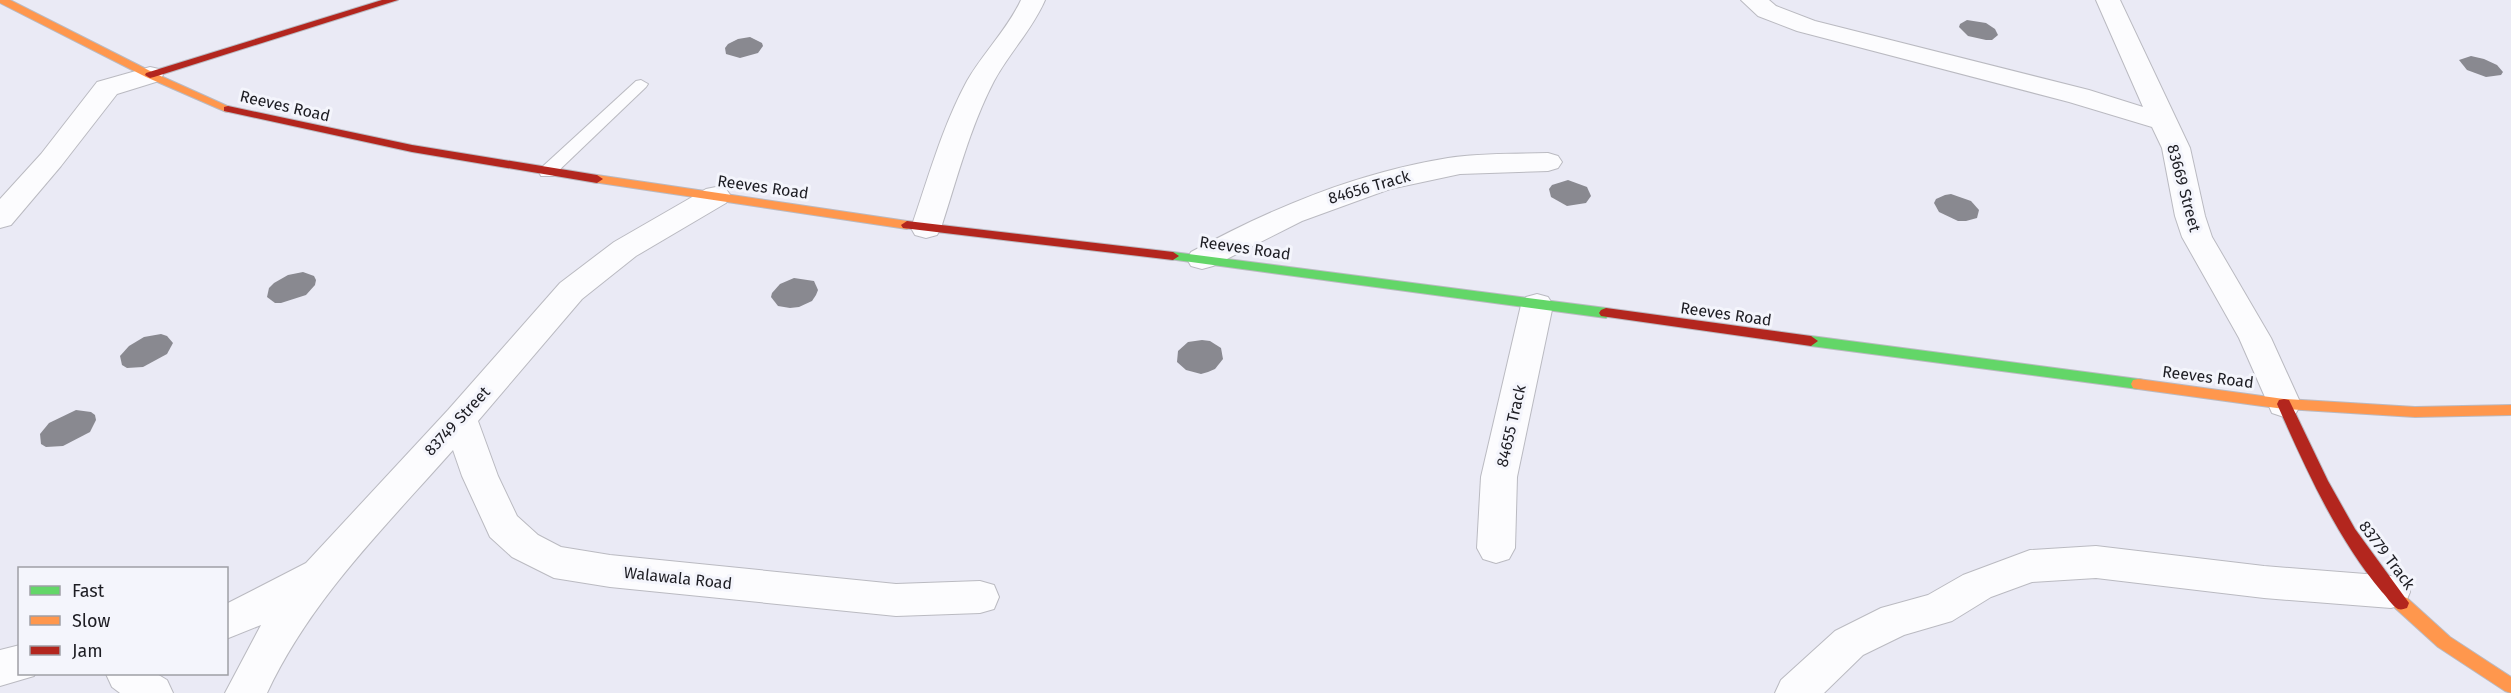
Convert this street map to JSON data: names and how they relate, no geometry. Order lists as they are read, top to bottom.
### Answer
{
  "streets": {
    "street": [
      "Reeves Road",
      "84656 Track",
      "83669 Street",
      "83749 Street",
      "84655 Track",
      "83779 Track",
      "Walawala Road"
    ]
  },
  "crossings": [
    ["Reeves Road", "84656 Track"],
    ["Reeves Road", "83669 Street"],
    ["Reeves Road", "83749 Street"],
    ["Reeves Road", "84655 Track"],
    ["Reeves Road", "83779 Track"],
    ["83669 Street", "83779 Track"],
    ["83749 Street", "Walawala Road"]
  ],
  "legend": ["Fast", "Slow", "Jam"]
}
